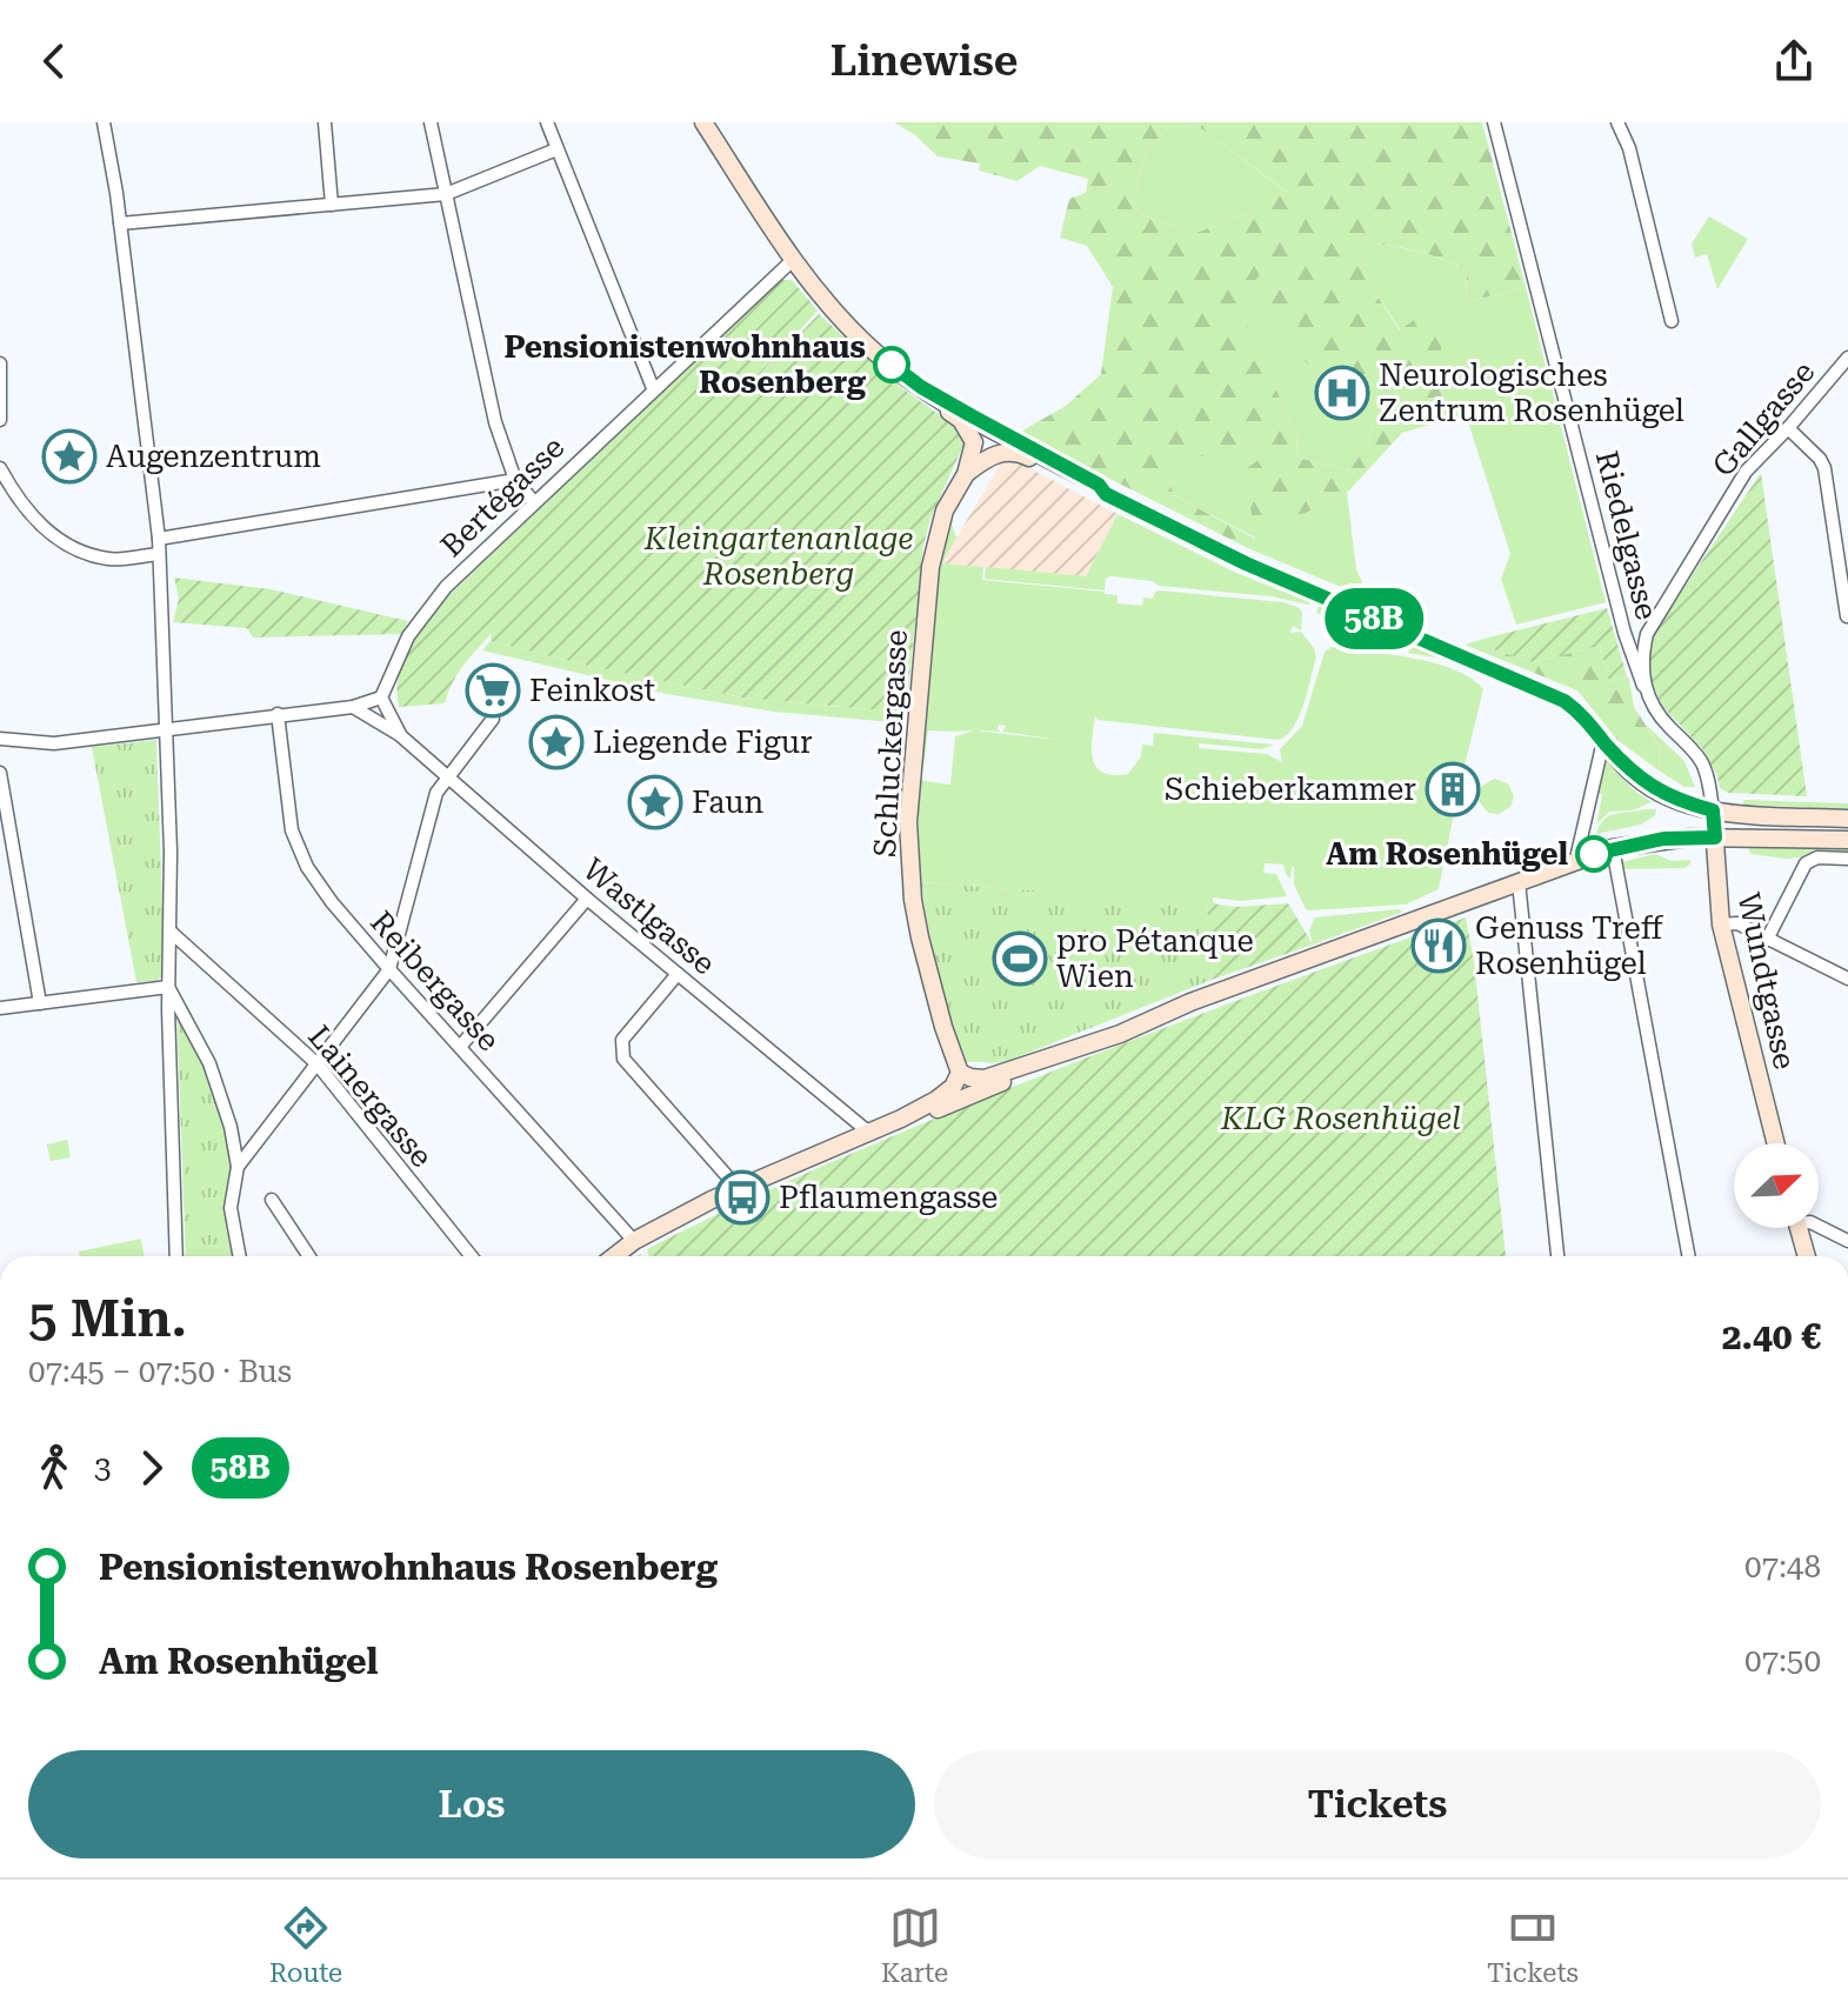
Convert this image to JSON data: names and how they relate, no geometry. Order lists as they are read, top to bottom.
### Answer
{
  "streets": {
    "main road": ["Schluckergasse", "Wundtgasse"],
    "street": [
      "Gallgasse",
      "Bertégasse",
      "Riedelgasse",
      "Wastlgasse",
      "Reibergasse",
      "Lainergasse"
    ]
  },
  "crossings": [
    ["Gallgasse", "Riedelgasse"],
    ["Bertégasse", "Wastlgasse"]
  ],
  "parks": ["Kleingartenanlage Rosenberg", "KLG Rosenhügel"],
  "places": {
    "other": ["Pensionistenwohnhaus Rosenberg", "Am Rosenhügel"],
    "hospital": ["Neurologisches Zentrum Rosenhügel"],
    "place": ["Augenzentrum", "Liegende Figur", "Faun"],
    "supermarket": ["Feinkost"],
    "building": ["Schieberkammer"],
    "restaurant": ["Genuss Treff Rosenhügel"],
    "sports": ["pro Pétanque Wien"],
    "bus stop": ["Pflaumengasse"]
  },
  "lines": ["bus line 58B"],
  "north": "top right",
  "page": {
    "header": "Linewise",
    "on_map": "58B",
    "heading": ["5 Min.", "07:45 – 07:50 · Bus", "2.40 €"],
    "legs": ["3", "58B"],
    "list": [
      {
        "name": "Pensionistenwohnhaus Rosenberg",
        "value": "07:48"
      },
      {
        "name": "Am Rosenhügel",
        "value": "07:50"
      }
    ],
    "buttons": ["Los", "Tickets"],
    "tabs": ["Route", "Karte", "Tickets"]
  }
}
